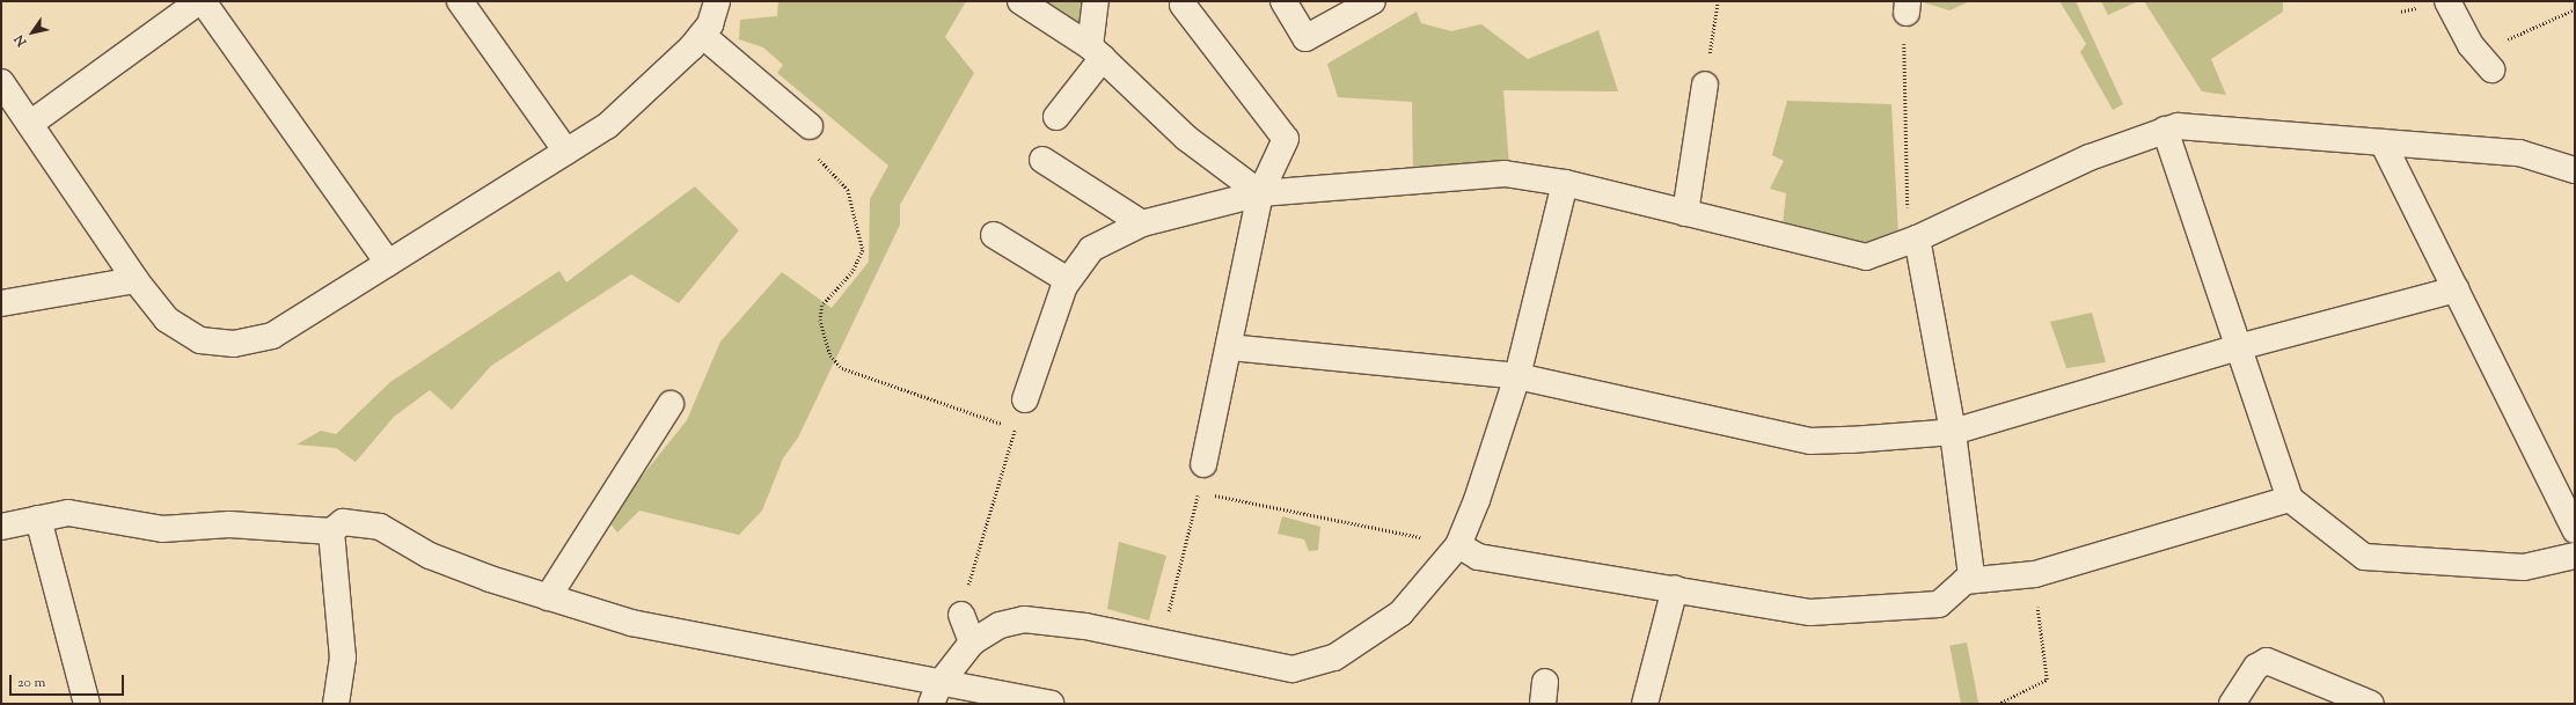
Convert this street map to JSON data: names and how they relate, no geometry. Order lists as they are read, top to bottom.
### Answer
{
  "scale_bar": "20 m",
  "north": "bottom left"
}
